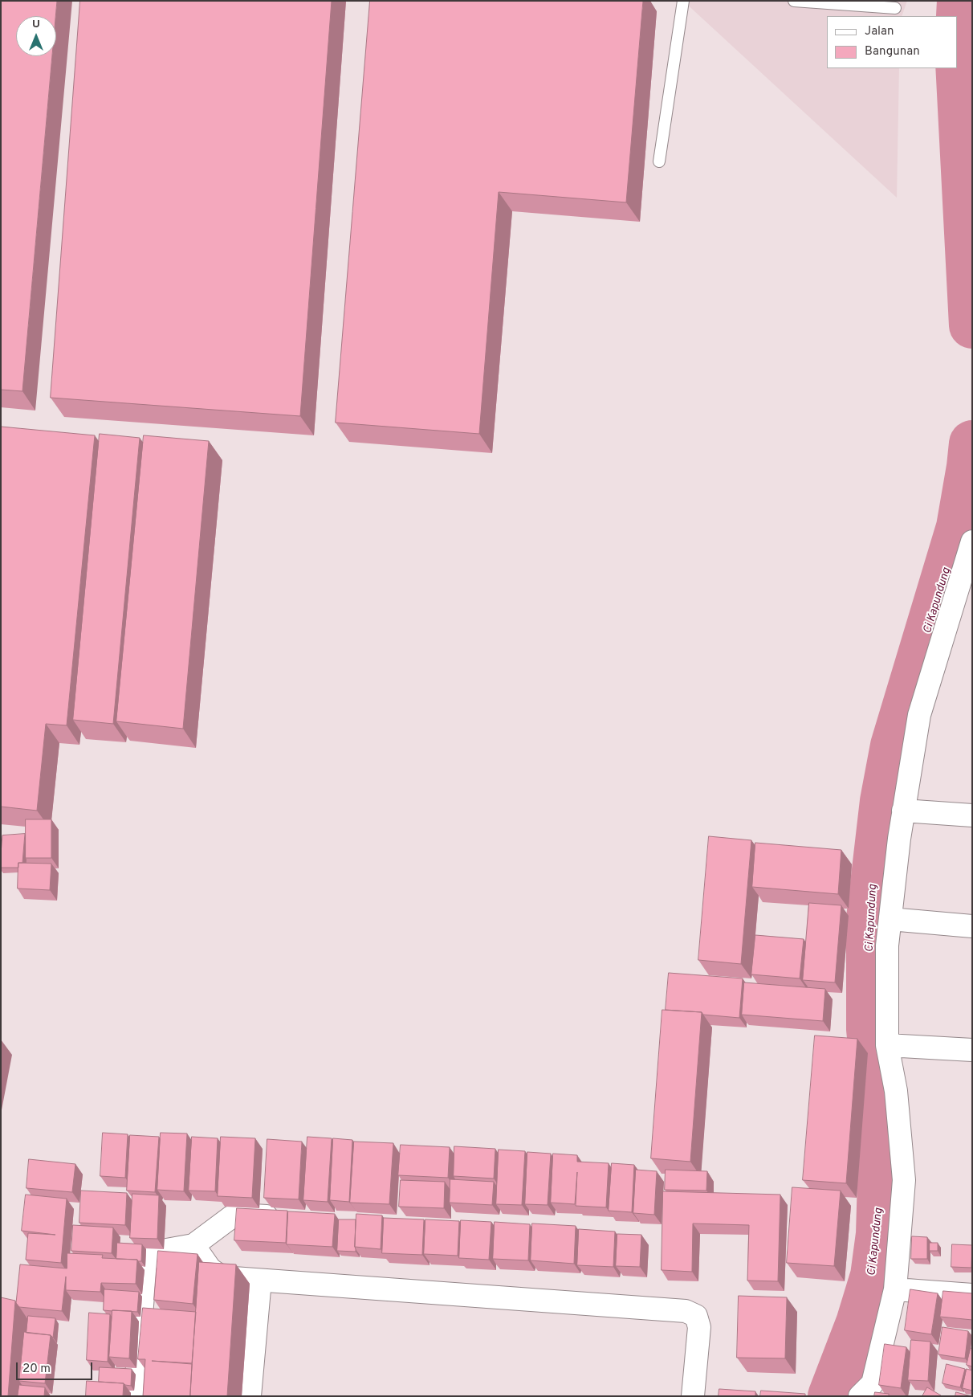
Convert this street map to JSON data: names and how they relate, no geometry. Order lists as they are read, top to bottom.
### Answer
{
  "water": ["Ci Kapundung"],
  "legend": ["Jalan", "Bangunan"],
  "scale_bar": "20 m",
  "north": "top"
}
